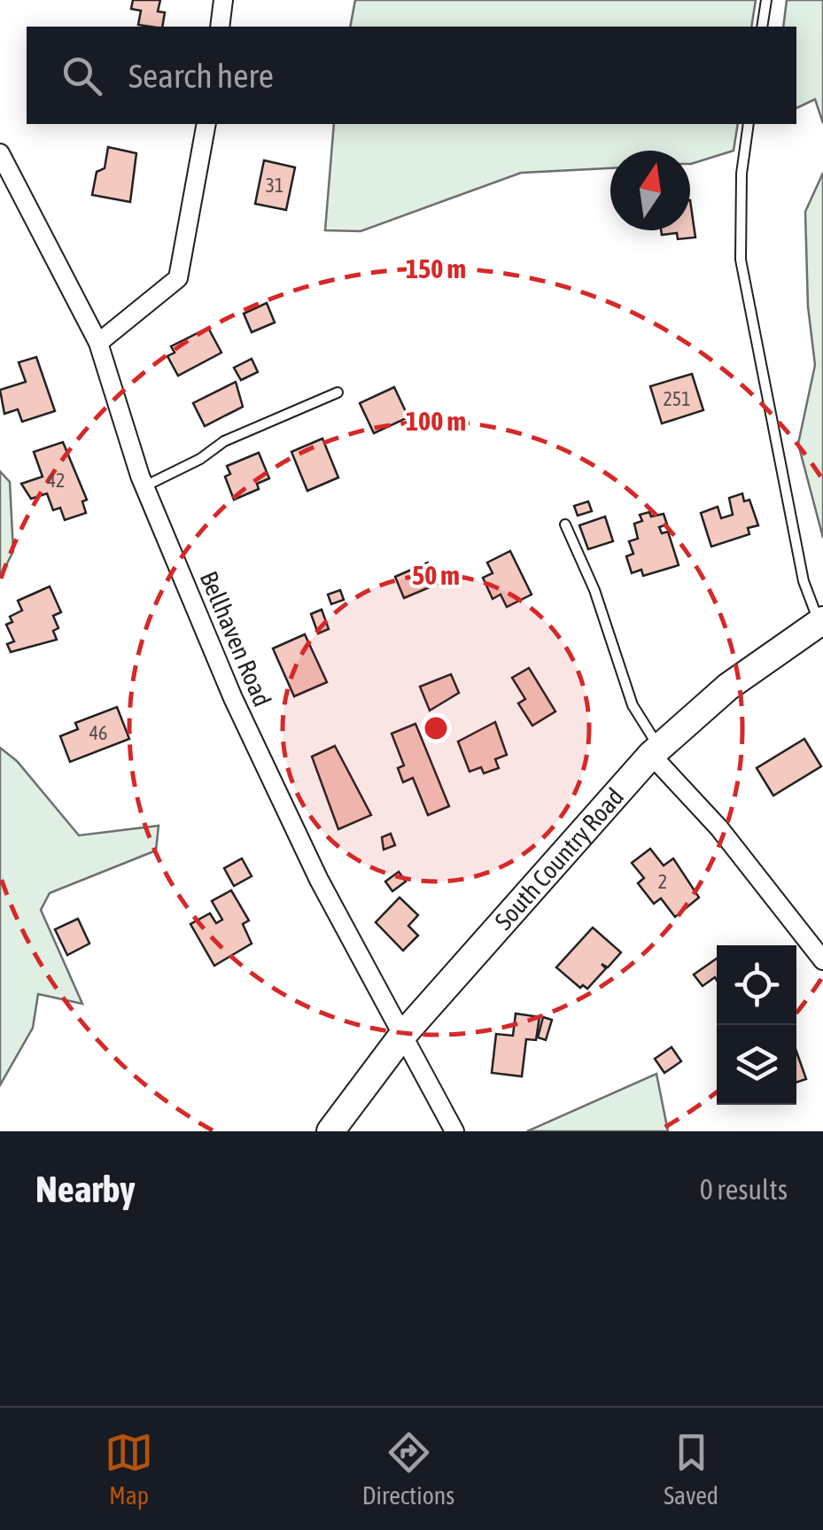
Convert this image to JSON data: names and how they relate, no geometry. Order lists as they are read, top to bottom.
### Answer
{
  "streets": {
    "main road": ["South Country Road"],
    "street": ["Bellhaven Road"]
  },
  "crossings": [
    ["Bellhaven Road", "South Country Road"]
  ],
  "house_numbers": [
    "31",
    "251",
    "42",
    "46",
    "2"
  ],
  "north": "top",
  "page": {
    "search": "Search here",
    "heading": ["Nearby", "0 results"],
    "nav": ["Map", "Directions", "Saved"]
  },
  "rings": ["150 m", "100 m", "50 m"]
}
